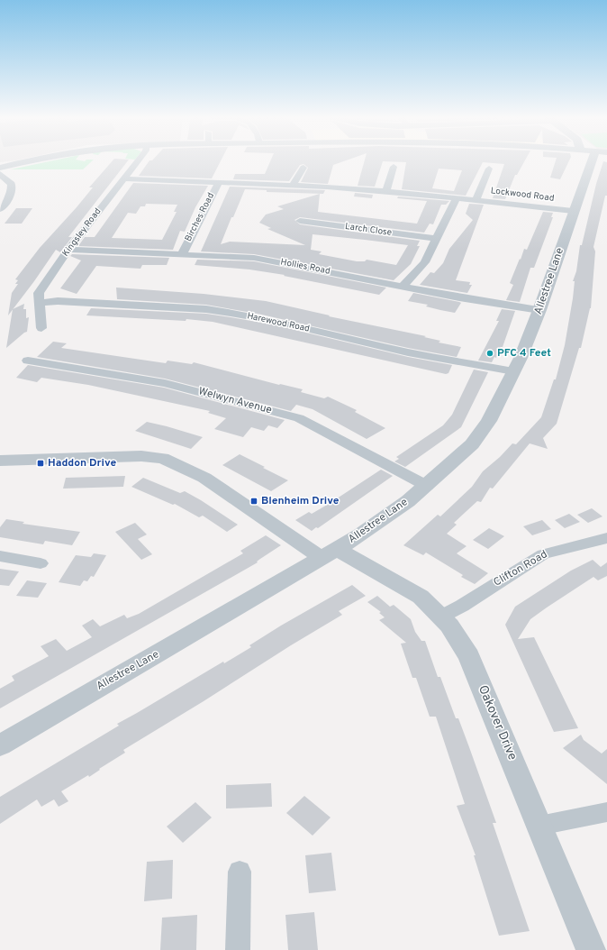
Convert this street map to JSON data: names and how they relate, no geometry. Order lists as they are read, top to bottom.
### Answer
{
  "streets": {
    "street": [
      "Lockwood Road",
      "Birches Road",
      "Larch Close",
      "Kingsley Road",
      "Hollies Road",
      "Allestree Lane",
      "Harewood Road",
      "Welwyn Avenue",
      "Clifton Road",
      "Oakover Drive"
    ]
  },
  "crossings": [
    ["Lockwood Road", "Birches Road"],
    ["Lockwood Road", "Kingsley Road"],
    ["Lockwood Road", "Allestree Lane"],
    ["Birches Road", "Hollies Road"],
    ["Kingsley Road", "Hollies Road"],
    ["Kingsley Road", "Harewood Road"],
    ["Hollies Road", "Allestree Lane"],
    ["Allestree Lane", "Harewood Road"],
    ["Allestree Lane", "Welwyn Avenue"],
    ["Allestree Lane", "Oakover Drive"],
    ["Clifton Road", "Oakover Drive"]
  ],
  "places": {
    "other": ["PFC 4 Feet"],
    "transit": ["Haddon Drive", "Blenheim Drive"]
  }
}
